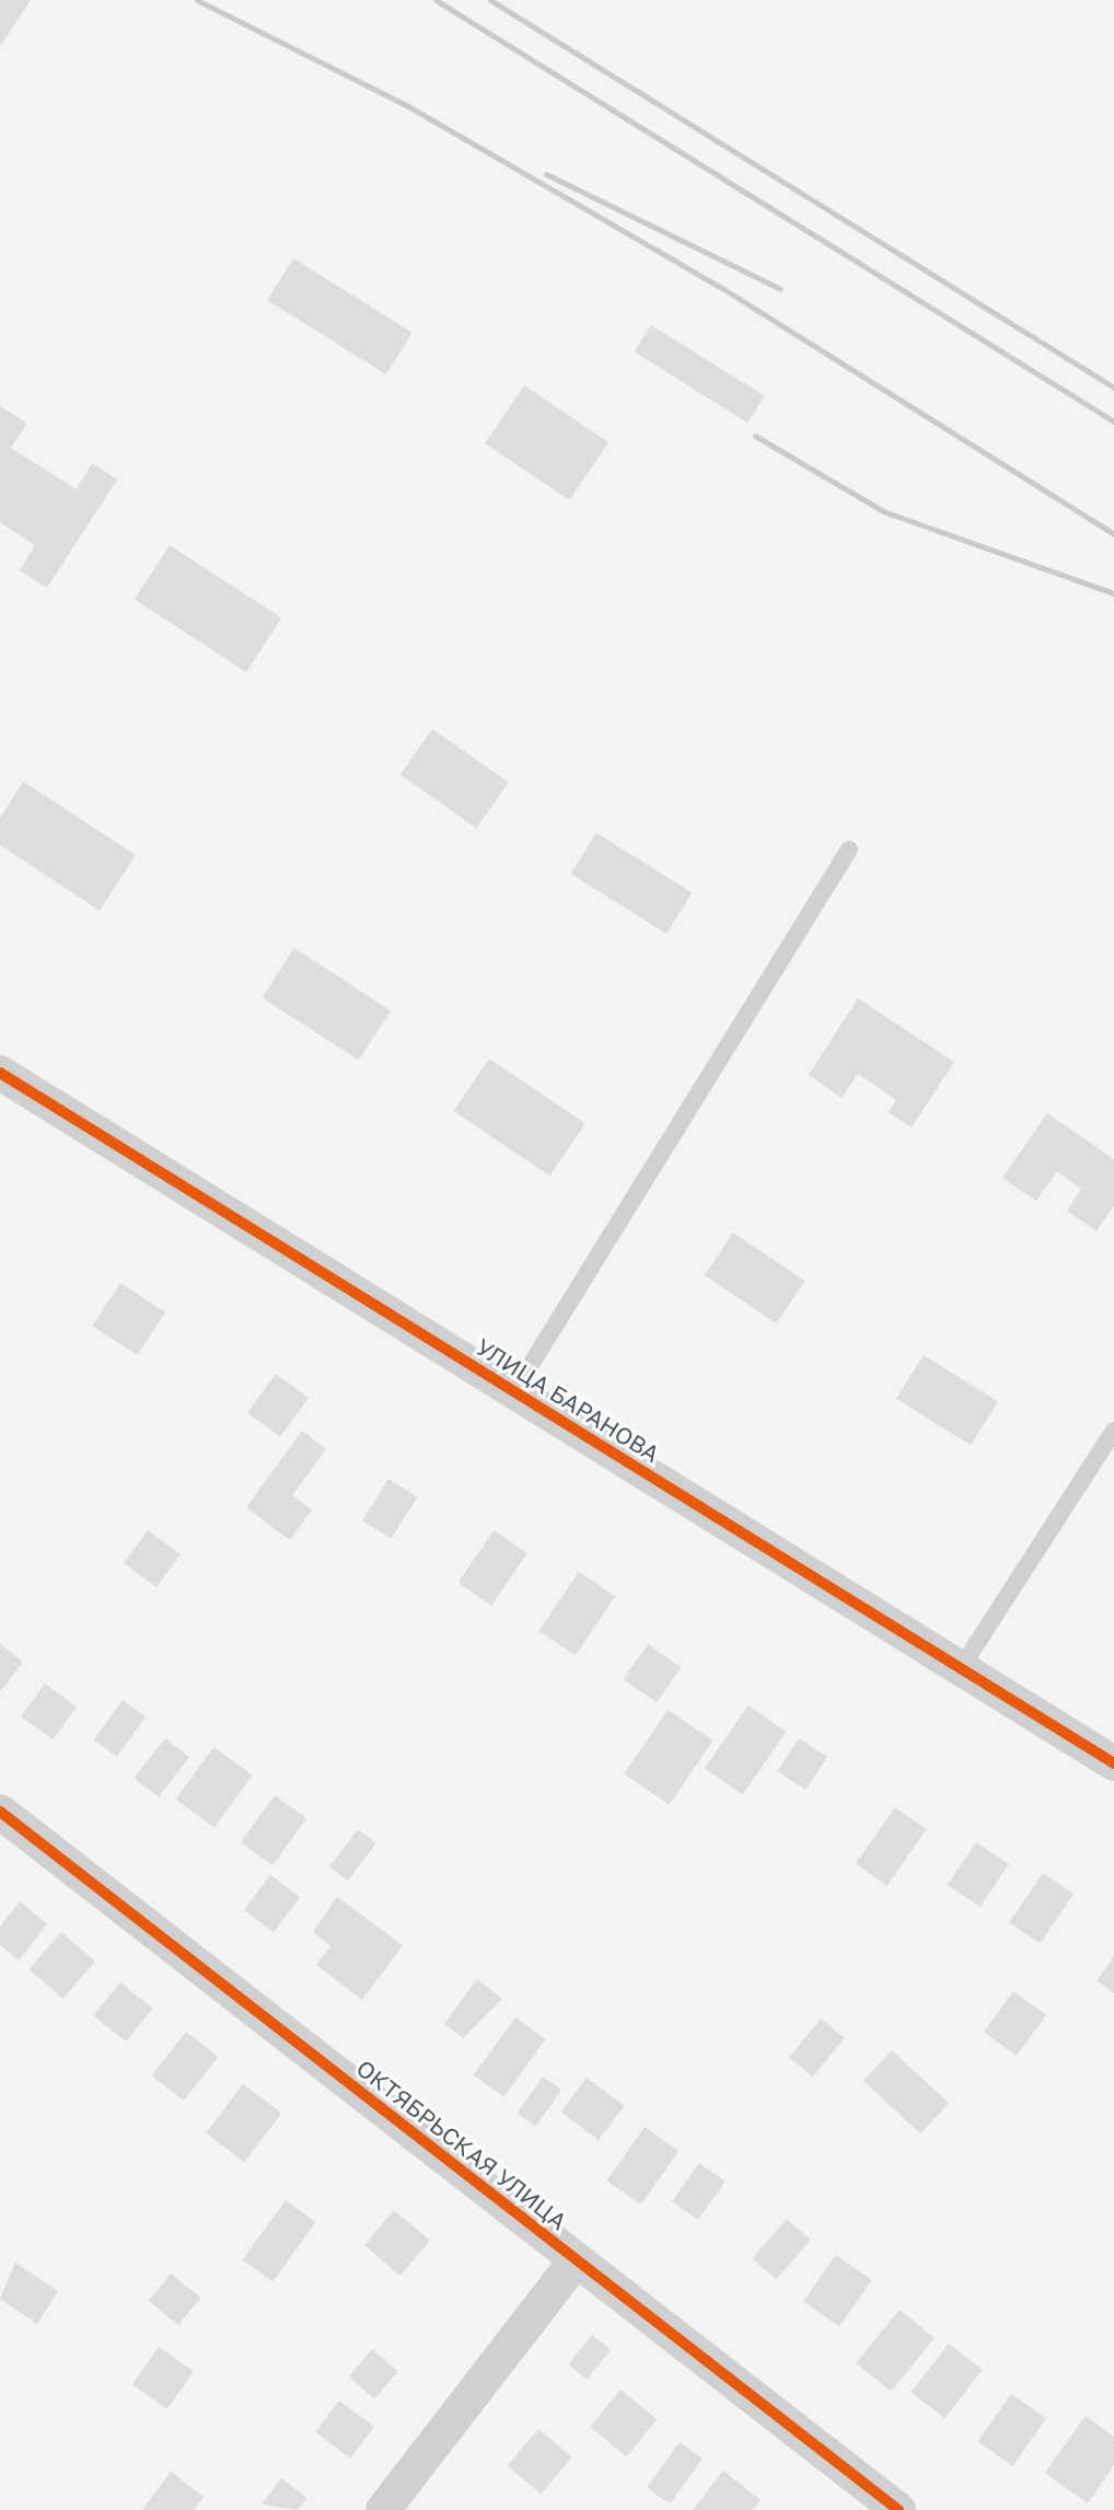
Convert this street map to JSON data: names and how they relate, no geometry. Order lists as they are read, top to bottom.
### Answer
{
  "streets": {
    "street": ["УЛИЦА БАРАНОВА", "ОКТЯБРЬСКАЯ УЛИЦА"]
  }
}
